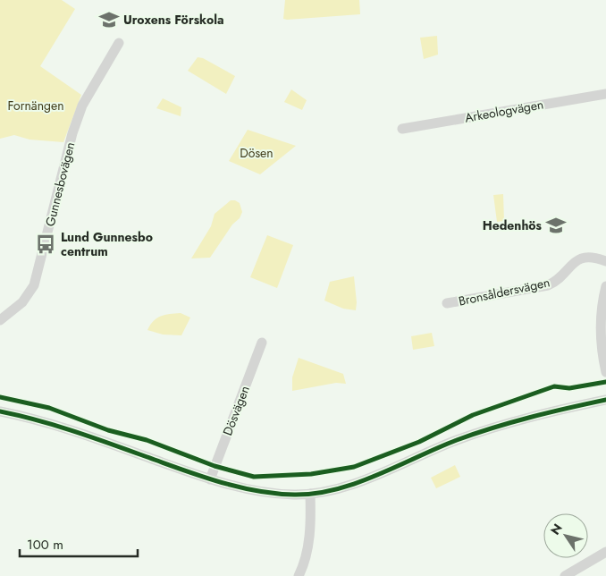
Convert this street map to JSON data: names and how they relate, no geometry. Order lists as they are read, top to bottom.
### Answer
{
  "streets": {
    "street": [
      "Arkeologvägen",
      "Gunnesbovägen",
      "Bronsåldersvägen",
      "Dösvägen"
    ]
  },
  "parks": ["Fornängen", "Dösen"],
  "places": {
    "school or university": ["Uroxens Förskola", "Hedenhös"],
    "bus stop": ["Lund Gunnesbo centrum"]
  },
  "scale_bar": "100 m",
  "north": "top left"
}
